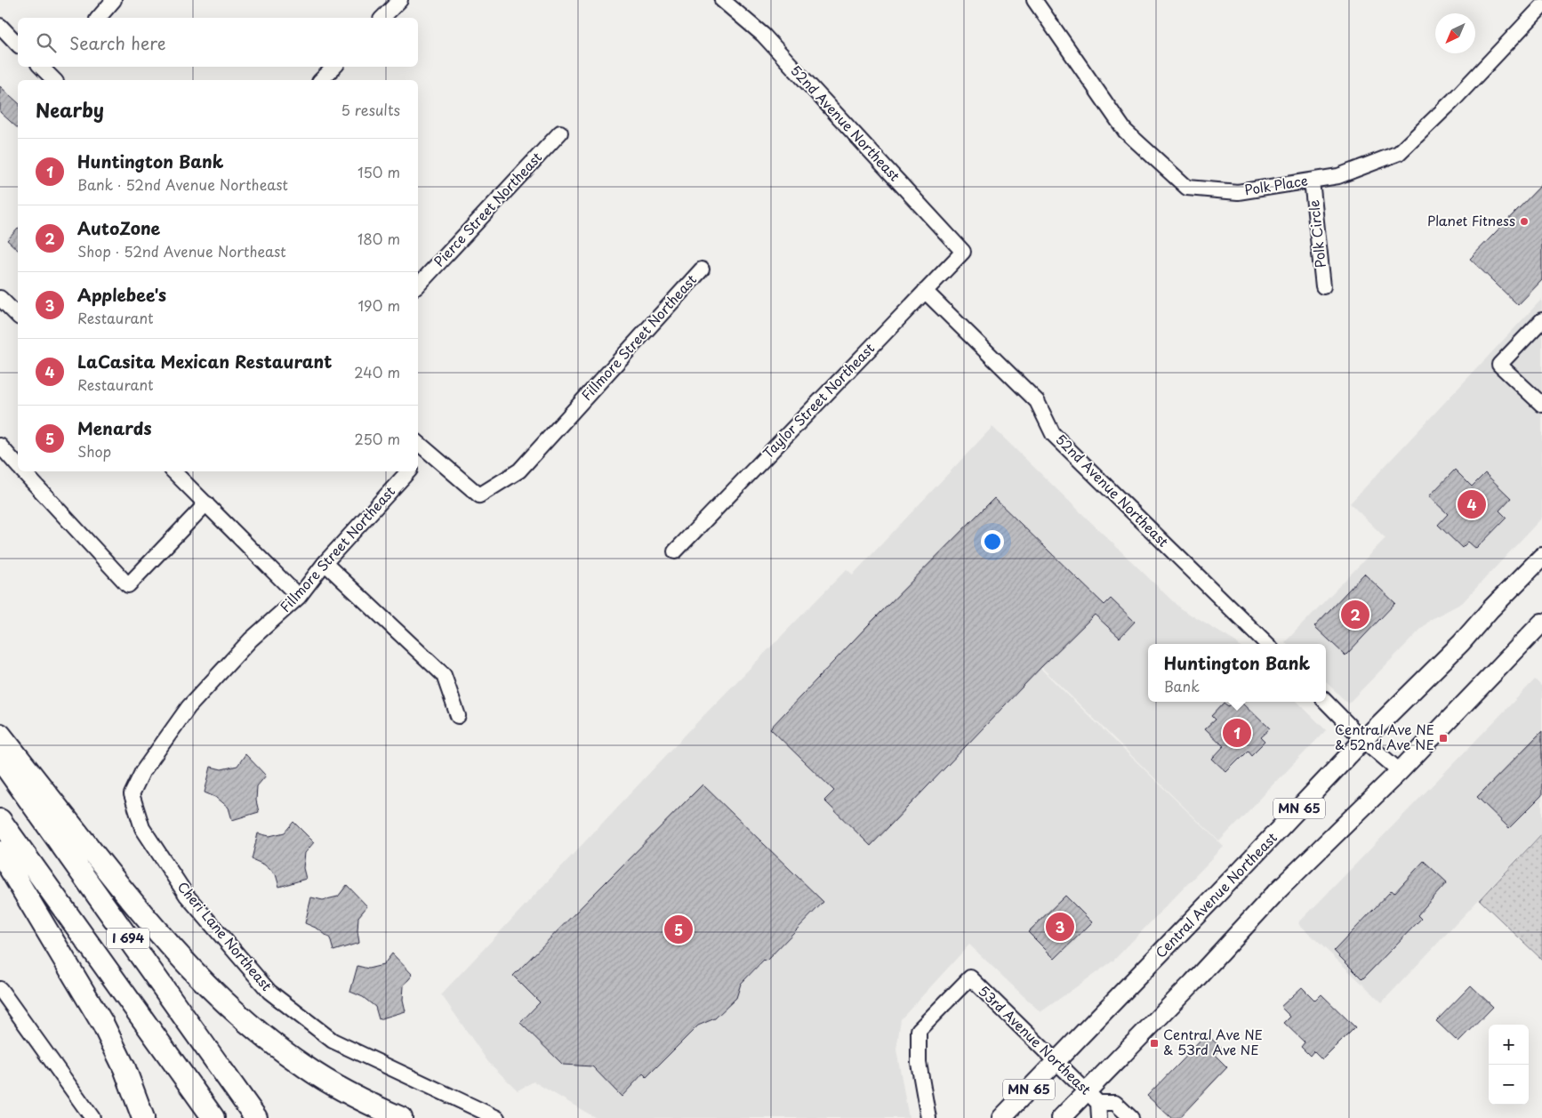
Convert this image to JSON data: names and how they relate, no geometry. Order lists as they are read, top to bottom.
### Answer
{
  "streets": {
    "highway": ["I 694"],
    "main road": ["MN 65", "Central Avenue Northeast"],
    "street": [
      "52nd Avenue Northeast",
      "Polk Place",
      "Pierce Street Northeast",
      "Polk Circle",
      "Fillmore Street Northeast",
      "Taylor Street Northeast",
      "Cheri Lane Northeast",
      "53rd Avenue Northeast"
    ]
  },
  "crossings": [
    ["52nd Avenue Northeast", "Taylor Street Northeast"],
    ["Polk Place", "Polk Circle"],
    ["Fillmore Street Northeast", "Cheri Lane Northeast"],
    ["MN 65", "53rd Avenue Northeast"],
    ["Central Avenue Northeast", "53rd Avenue Northeast"]
  ],
  "places": {
    "other": ["Planet Fitness"],
    "transit": ["Central Ave NE & 52nd Ave NE", "Central Ave NE & 53rd Ave NE"]
  },
  "north": "bottom left",
  "page": {
    "search": "Search here",
    "heading": ["Nearby", "5 results"],
    "list": [
      {
        "mark": "1",
        "name": "Huntington Bank",
        "note": "Bank · 52nd Avenue Northeast",
        "value": "150 m"
      },
      {
        "mark": "2",
        "name": "AutoZone",
        "note": "Shop · 52nd Avenue Northeast",
        "value": "180 m"
      },
      {
        "mark": "3",
        "name": "Applebee's",
        "note": "Restaurant",
        "value": "190 m"
      },
      {
        "mark": "4",
        "name": "LaCasita Mexican Restaurant",
        "note": "Restaurant",
        "value": "240 m"
      },
      {
        "mark": "5",
        "name": "Menards",
        "note": "Shop",
        "value": "250 m"
      }
    ],
    "pins": [
      "4",
      "2",
      "1",
      "3",
      "5"
    ],
    "popup": ["Huntington Bank", "Bank"],
    "map_buttons": ["+", "−"]
  }
}
